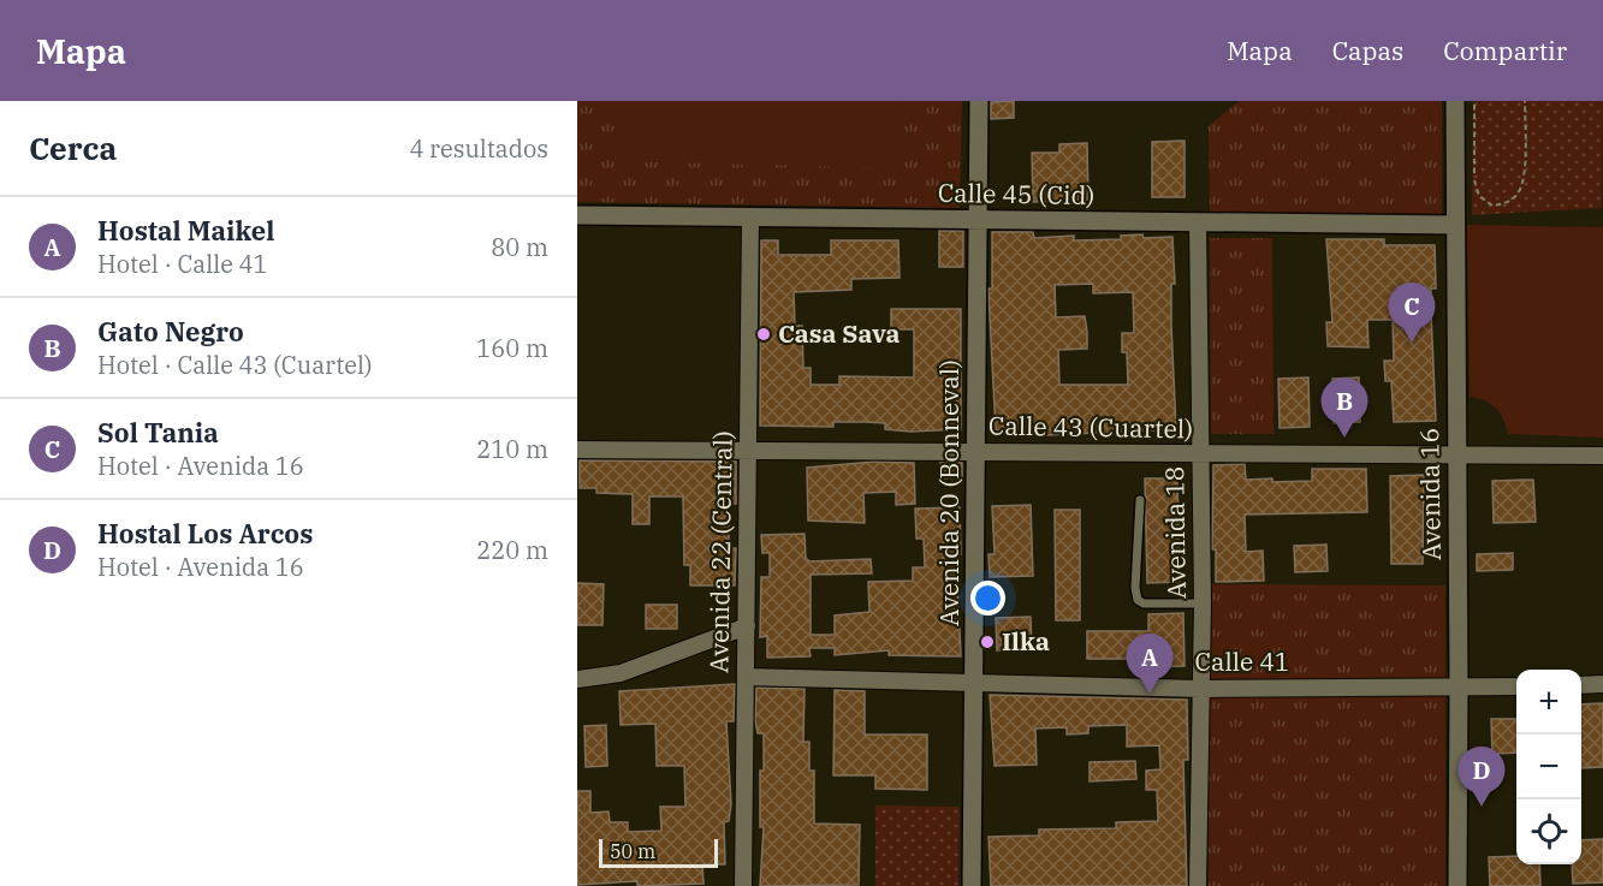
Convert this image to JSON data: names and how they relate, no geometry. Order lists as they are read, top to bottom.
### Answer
{
  "streets": {
    "street": [
      "Calle 45 (Cid)",
      "Calle 43 (Cuartel)",
      "Avenida 20 (Bonneval)",
      "Avenida 16",
      "Avenida 18",
      "Avenida 22 (Central)",
      "Calle 41"
    ]
  },
  "crossings": [
    ["Calle 45 (Cid)", "Avenida 20 (Bonneval)"],
    ["Calle 45 (Cid)", "Avenida 16"],
    ["Calle 45 (Cid)", "Avenida 18"],
    ["Calle 45 (Cid)", "Avenida 22 (Central)"],
    ["Calle 43 (Cuartel)", "Avenida 20 (Bonneval)"],
    ["Calle 43 (Cuartel)", "Avenida 16"],
    ["Calle 43 (Cuartel)", "Avenida 18"],
    ["Calle 43 (Cuartel)", "Avenida 22 (Central)"],
    ["Avenida 20 (Bonneval)", "Calle 41"],
    ["Avenida 16", "Calle 41"],
    ["Avenida 18", "Calle 41"],
    ["Avenida 22 (Central)", "Calle 41"]
  ],
  "places": ["Casa Sava", "Ilka"],
  "scale_bar": "50 m",
  "page": {
    "header": "Mapa",
    "nav": ["Mapa", "Capas", "Compartir"],
    "heading": ["Cerca", "4 resultados"],
    "list": [
      {
        "mark": "A",
        "name": "Hostal Maikel",
        "note": "Hotel · Calle 41",
        "value": "80 m"
      },
      {
        "mark": "B",
        "name": "Gato Negro",
        "note": "Hotel · Calle 43 (Cuartel)",
        "value": "160 m"
      },
      {
        "mark": "C",
        "name": "Sol Tania",
        "note": "Hotel · Avenida 16",
        "value": "210 m"
      },
      {
        "mark": "D",
        "name": "Hostal Los Arcos",
        "note": "Hotel · Avenida 16",
        "value": "220 m"
      }
    ],
    "pins": [
      "C",
      "B",
      "A",
      "D"
    ],
    "map_buttons": ["+", "−"],
    "scale": "50 m"
  }
}
